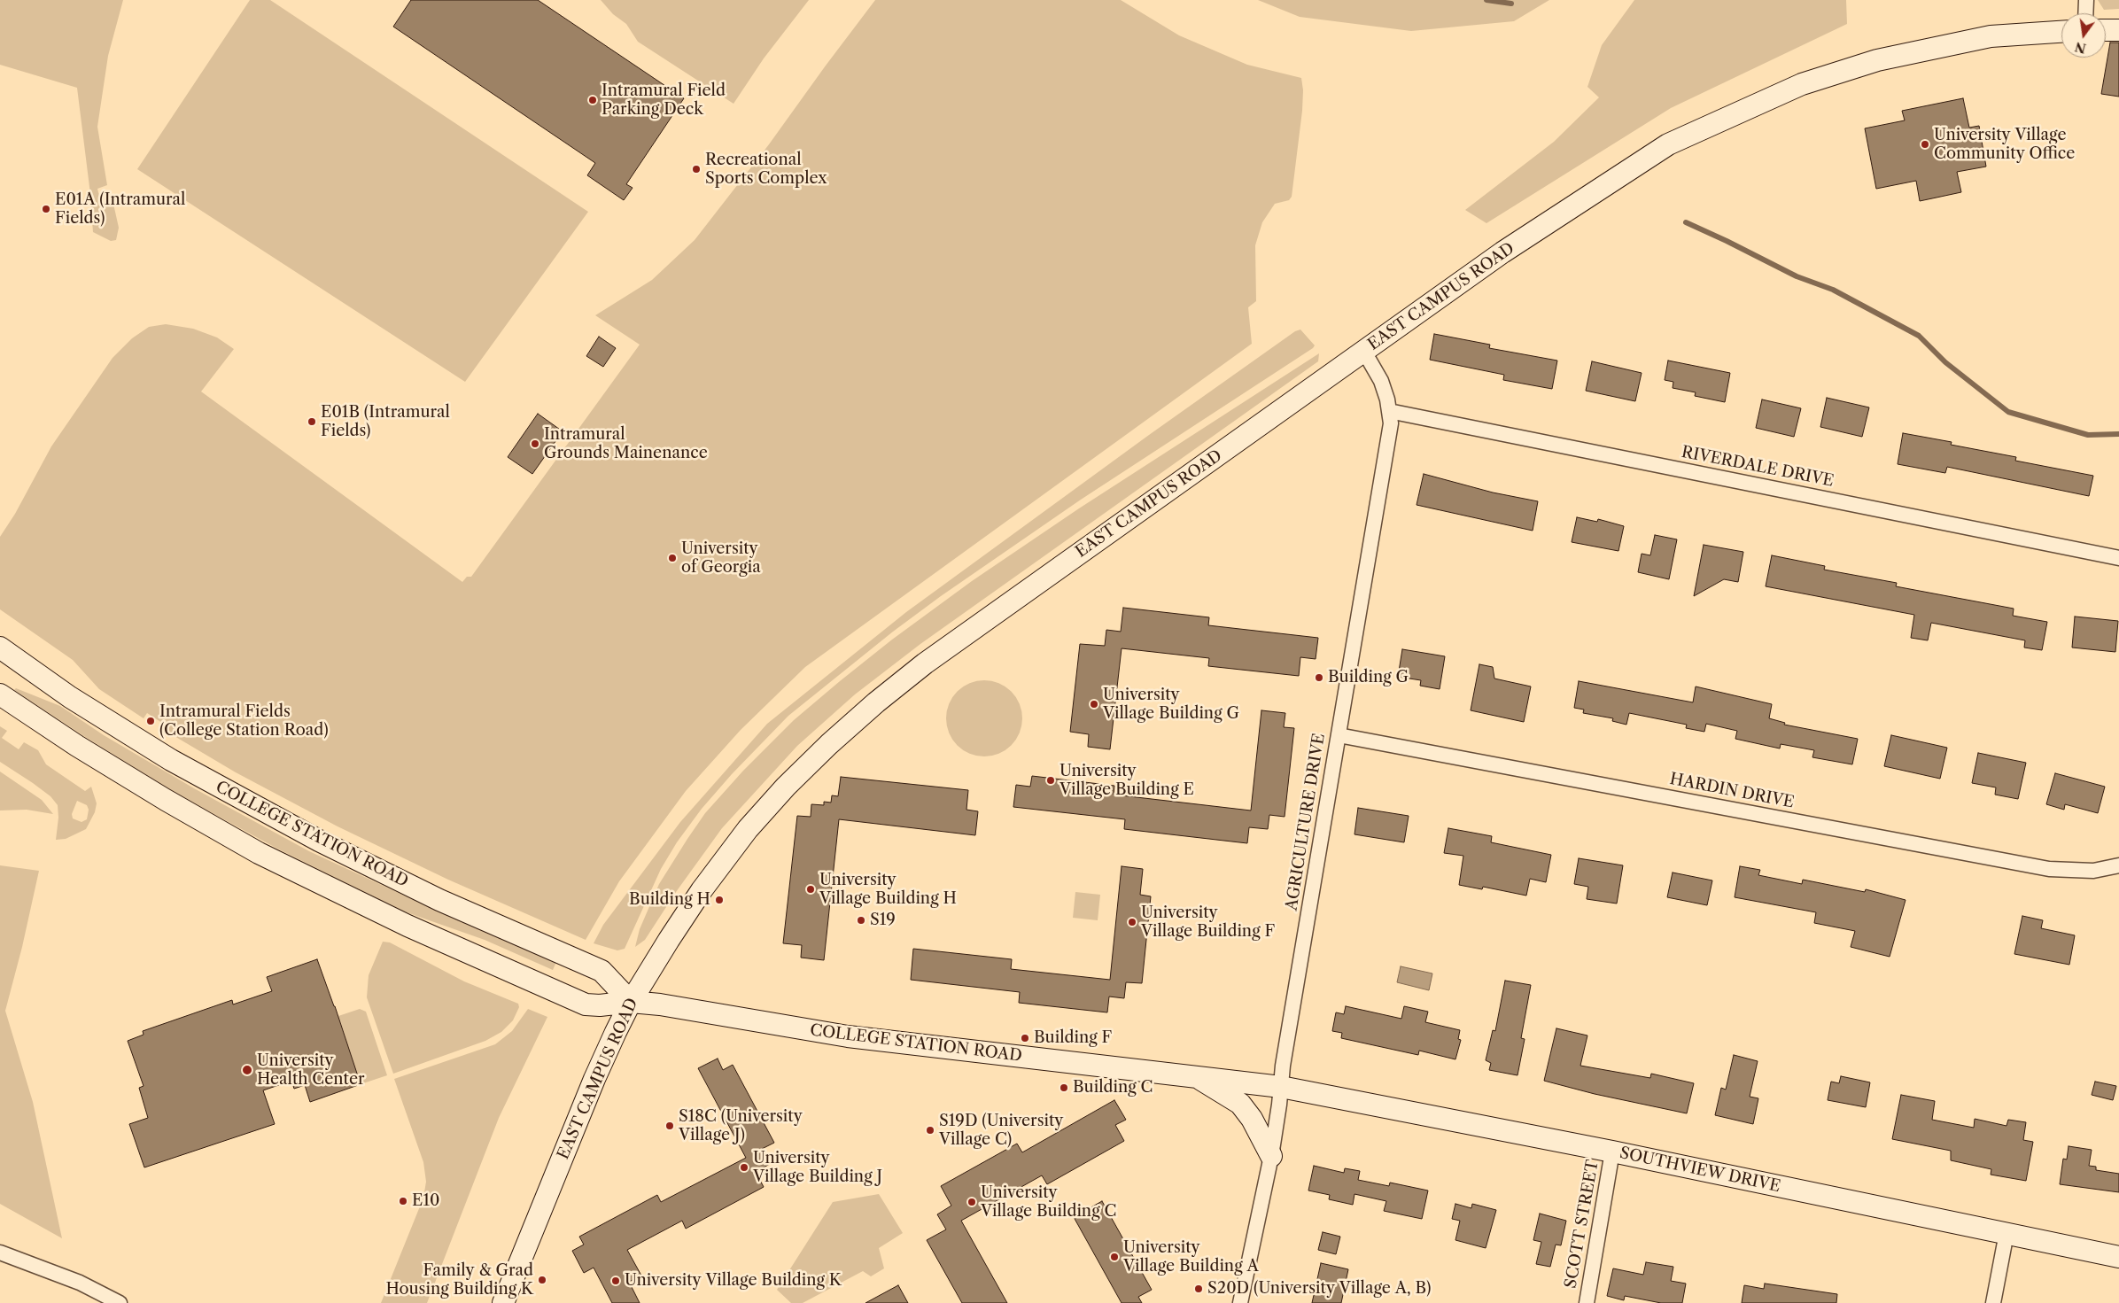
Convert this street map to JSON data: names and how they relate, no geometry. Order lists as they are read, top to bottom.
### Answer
{
  "streets": {
    "main road": ["EAST CAMPUS ROAD", "COLLEGE STATION ROAD", "SOUTHVIEW DRIVE"],
    "street": [
      "RIVERDALE DRIVE",
      "HARDIN DRIVE",
      "AGRICULTURE DRIVE",
      "SCOTT STREET"
    ]
  },
  "crossings": [
    ["EAST CAMPUS ROAD", "AGRICULTURE DRIVE"],
    ["EAST CAMPUS ROAD", "COLLEGE STATION ROAD"],
    ["RIVERDALE DRIVE", "AGRICULTURE DRIVE"],
    ["HARDIN DRIVE", "AGRICULTURE DRIVE"],
    ["AGRICULTURE DRIVE", "COLLEGE STATION ROAD"],
    ["AGRICULTURE DRIVE", "SOUTHVIEW DRIVE"],
    ["COLLEGE STATION ROAD", "SOUTHVIEW DRIVE"],
    ["SOUTHVIEW DRIVE", "SCOTT STREET"]
  ],
  "places": [
    "Intramural Field Parking Deck",
    "University Village Community Office",
    "Recreational Sports Complex",
    "E01A (Intramural Fields)",
    "E01B (Intramural Fields)",
    "Intramural Grounds Mainenance",
    "University of Georgia",
    "Building G",
    "University Village Building G",
    "Intramural Fields (College Station Road)",
    "University Village Building E",
    "University Village Building H",
    "Building H",
    "S19",
    "University Village Building F",
    "Building F",
    "University Health Center",
    "Building C",
    "S18C (University Village J)",
    "S19D (University Village C)",
    "University Village Building J",
    "E10",
    "University Village Building C",
    "University Village Building A",
    "Family & Grad Housing Building K",
    "University Village Building K",
    "S20D (University Village A, B)"
  ],
  "north": "bottom"
}
